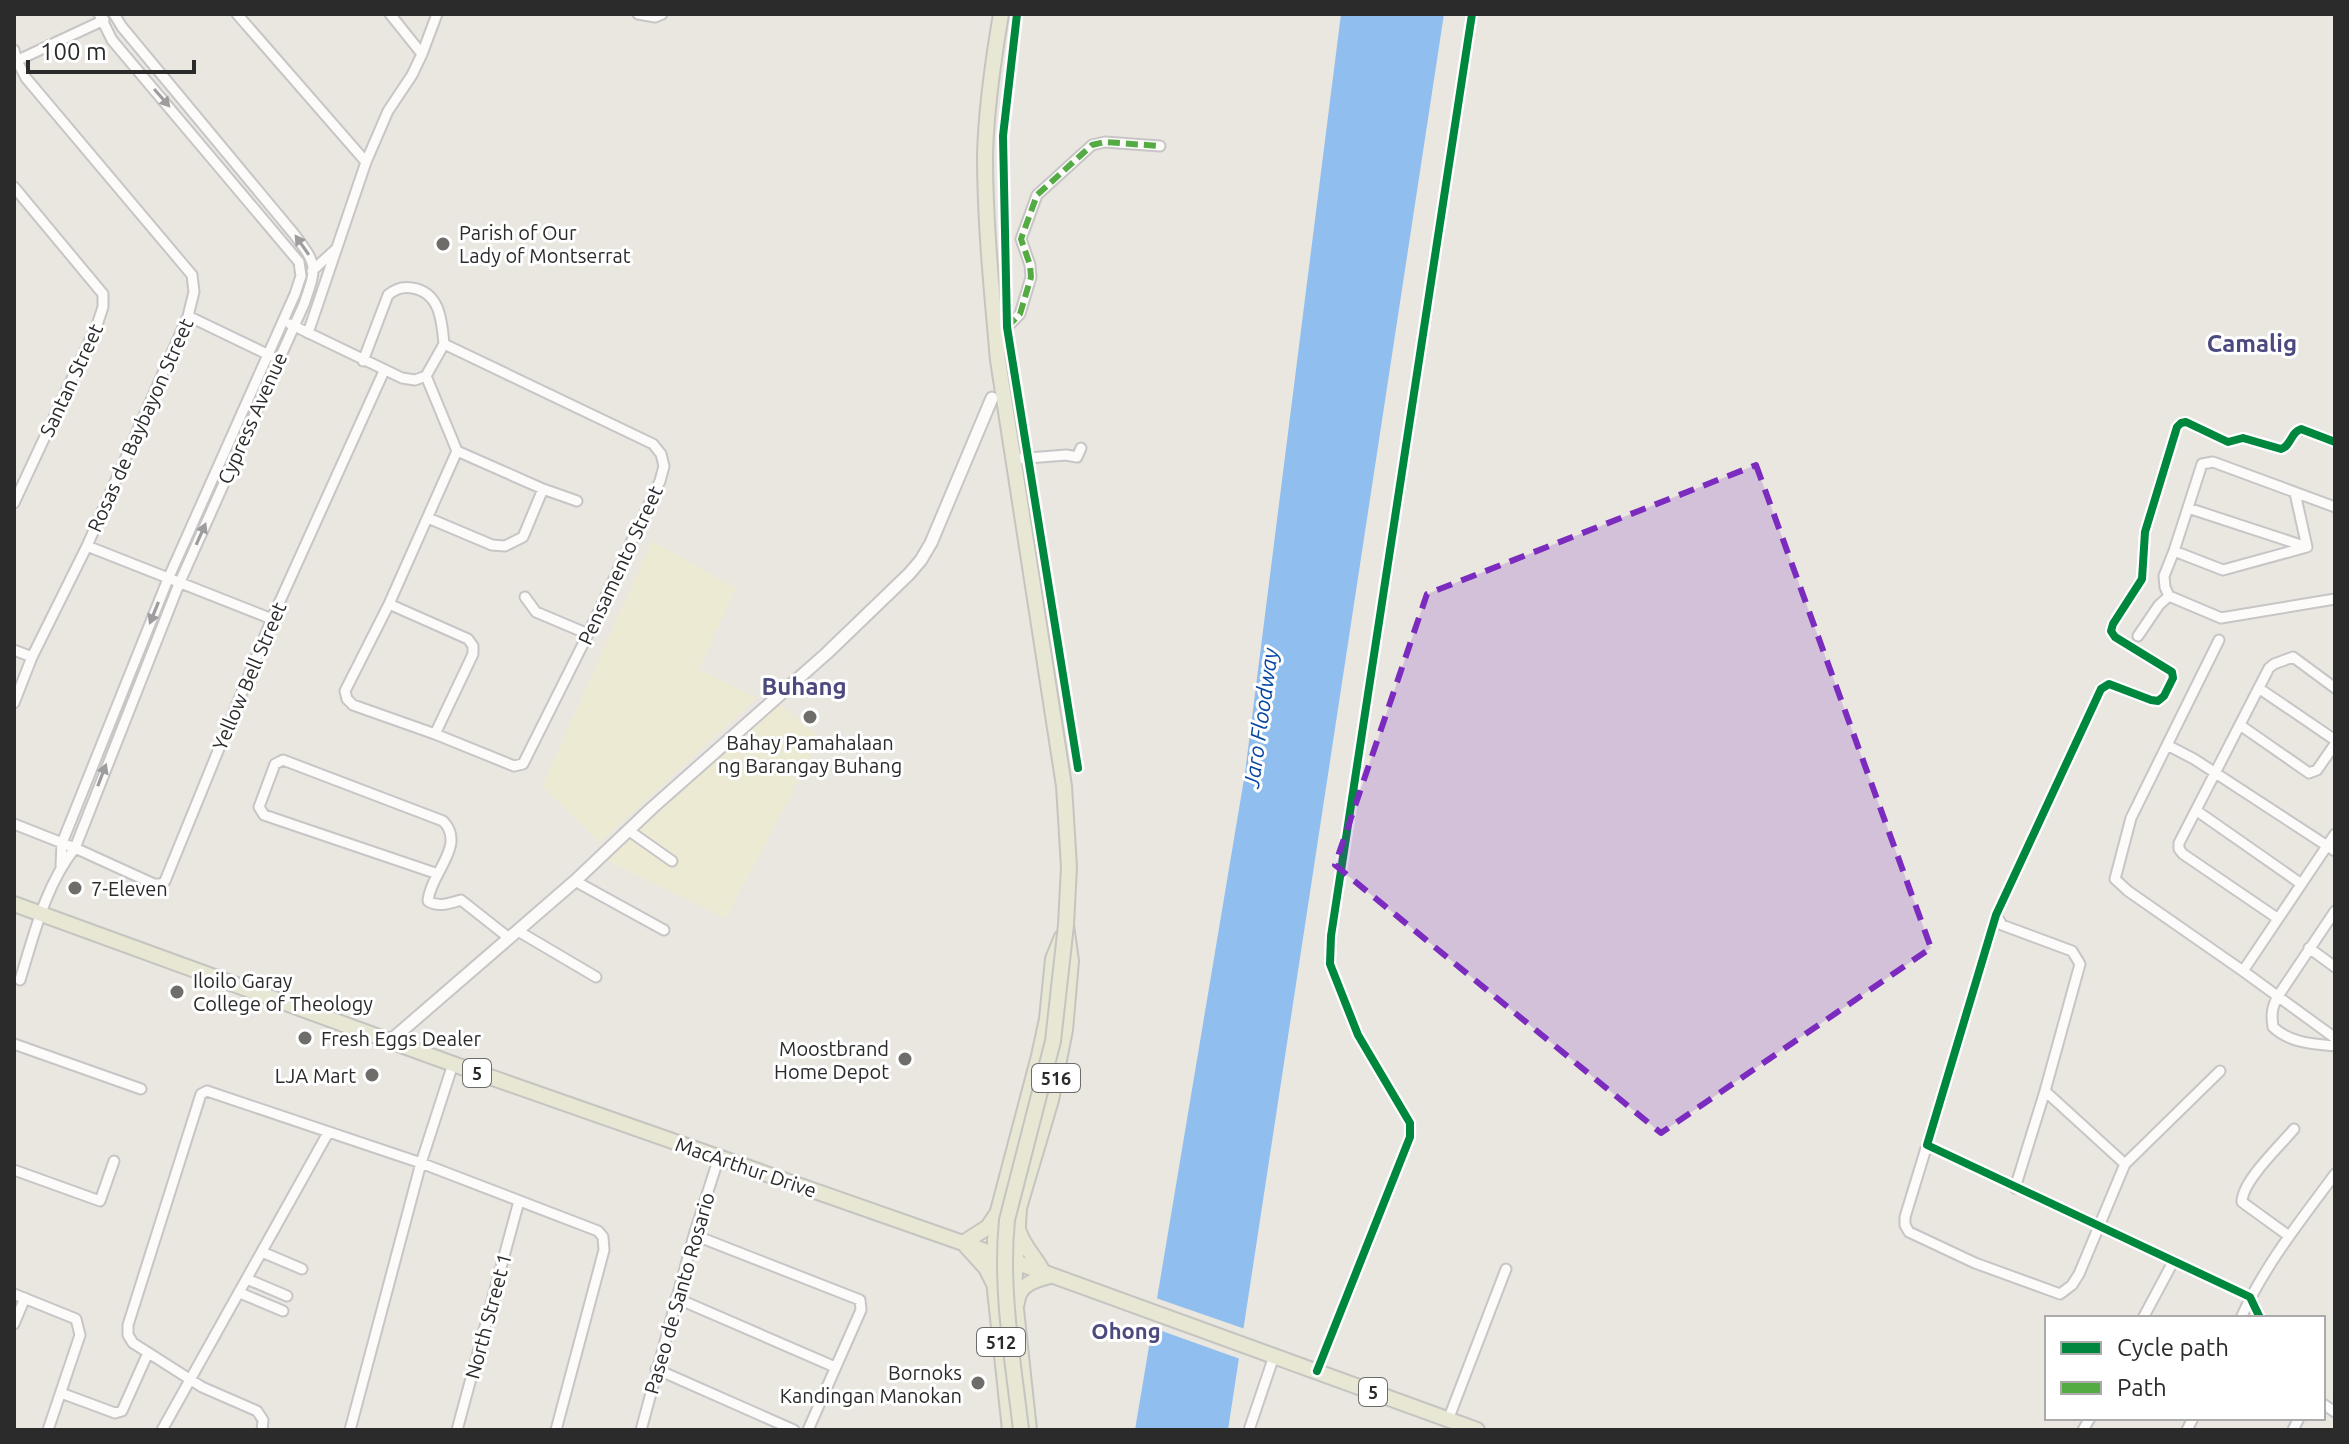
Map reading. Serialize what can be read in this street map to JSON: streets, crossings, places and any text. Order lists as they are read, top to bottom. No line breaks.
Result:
{"streets":{"main road":["5","516","MacArthur Drive","512"],"street":["Santan Street","Cypress Avenue","Rosas de Baybayon Street","Pensamento Street","Yellow Bell Street","Paseo de Santo Rosario","North Street 1"]},"crossings":[["Cypress Avenue","Yellow Bell Street"],["Cypress Avenue","MacArthur Drive"],["Pensamento Street","Yellow Bell Street"],["516","MacArthur Drive"],["516","512"],["MacArthur Drive","Paseo de Santo Rosario"],["MacArthur Drive","512"]],"districts":["Camalig","Buhang","Ohong"],"water":["Jaro Floodway"],"places":["Parish of Our Lady of Montserrat","Bahay Pamahalaan ng Barangay Buhang","7-Eleven","Iloilo Garay College of Theology","Fresh Eggs Dealer","Moostbrand Home Depot","LJA Mart","Bornoks Kandingan Manokan"],"legend":["Cycle path","Path"],"scale_bar":"100 m"}
